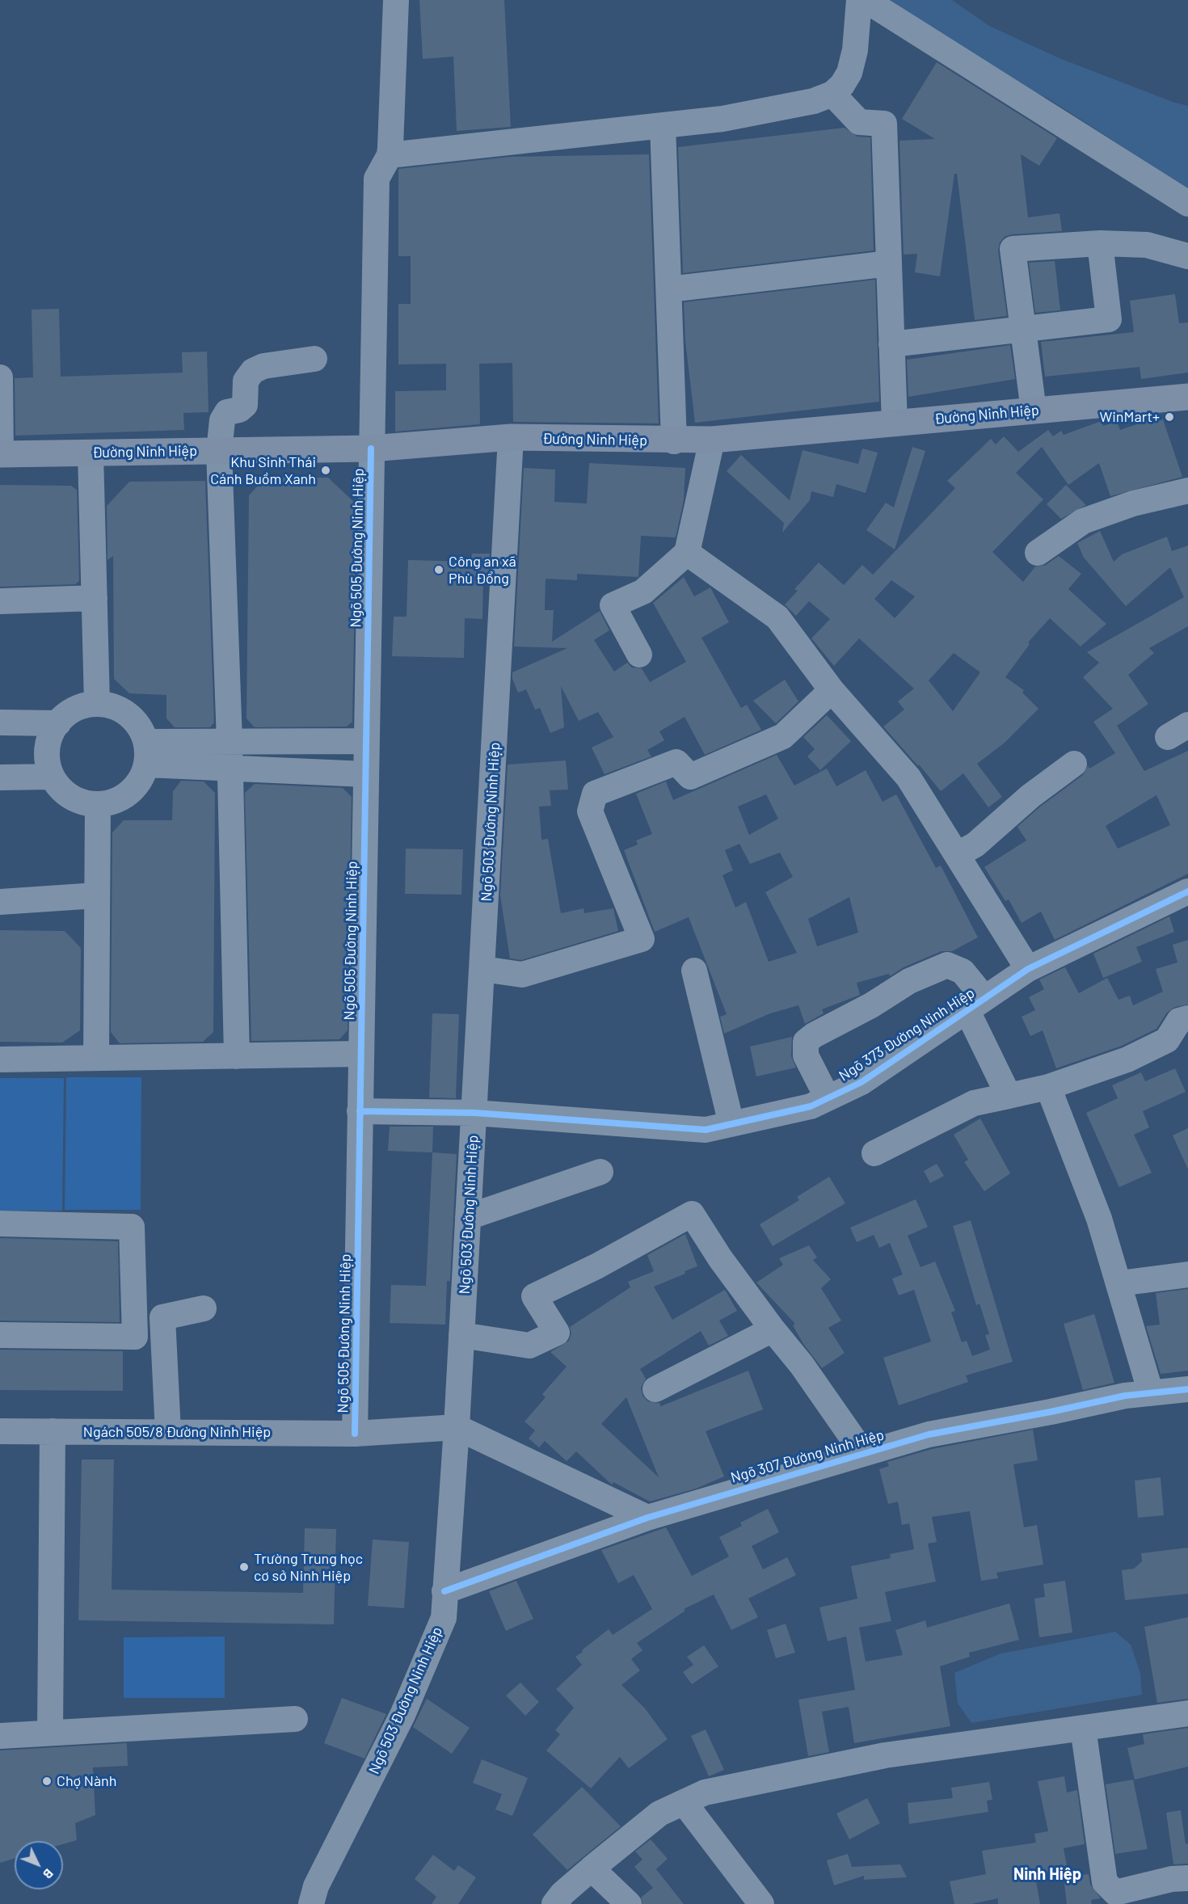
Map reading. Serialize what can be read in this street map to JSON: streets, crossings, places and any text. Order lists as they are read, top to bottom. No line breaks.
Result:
{"streets":{"main road":["Đường Ninh Hiệp"],"street":["Ngõ 505 Đường Ninh Hiệp","Ngõ 503 Đường Ninh Hiệp","Ngõ 373 Đường Ninh Hiệp","Ngách 505/8 Đường Ninh Hiệp","Ngõ 307 Đường Ninh Hiệp"]},"crossings":[["Đường Ninh Hiệp","Ngõ 505 Đường Ninh Hiệp"],["Đường Ninh Hiệp","Ngõ 503 Đường Ninh Hiệp"],["Ngõ 505 Đường Ninh Hiệp","Ngõ 373 Đường Ninh Hiệp"],["Ngõ 505 Đường Ninh Hiệp","Ngách 505/8 Đường Ninh Hiệp"],["Ngõ 503 Đường Ninh Hiệp","Ngõ 373 Đường Ninh Hiệp"],["Ngõ 503 Đường Ninh Hiệp","Ngách 505/8 Đường Ninh Hiệp"],["Ngõ 503 Đường Ninh Hiệp","Ngõ 307 Đường Ninh Hiệp"]],"districts":["Ninh Hiệp"],"places":["WinMart+","Khu Sinh Thái Cánh Buồm Xanh","Công an xã Phù Đổng","Trường Trung học cơ sở Ninh Hiệp","Chợ Nành"],"north":"bottom right"}
